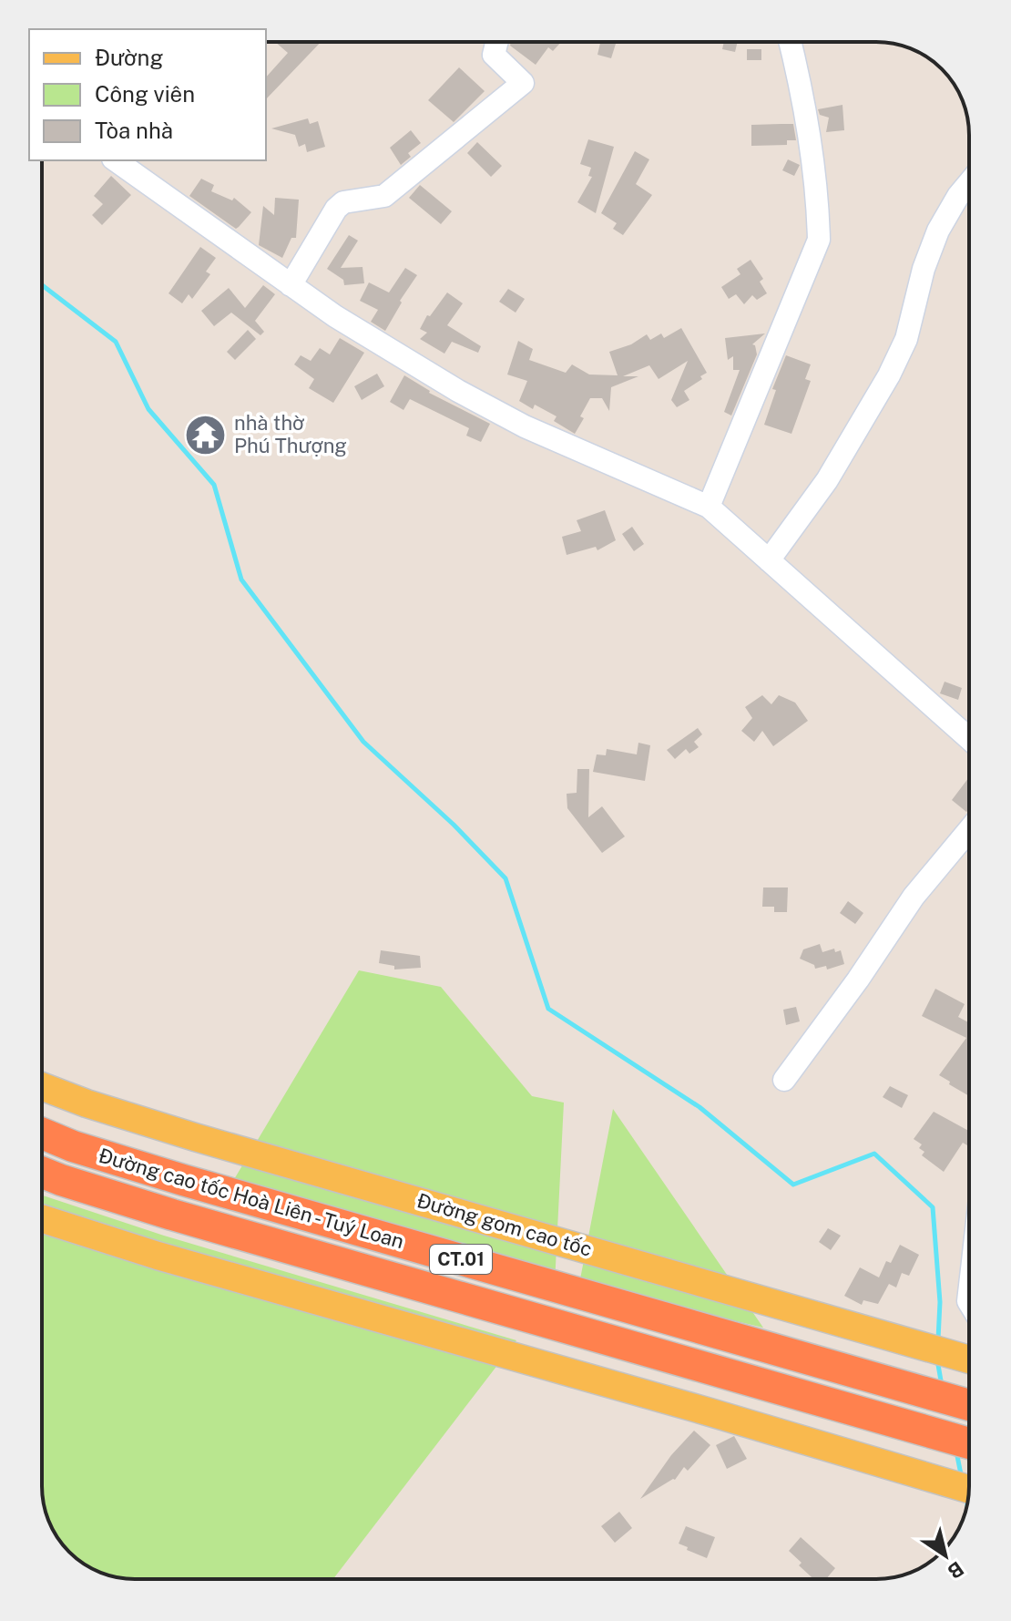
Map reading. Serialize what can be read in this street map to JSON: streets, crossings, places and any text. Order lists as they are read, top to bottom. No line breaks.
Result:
{"streets":{"highway":["Đường cao tốc Hoà Liên - Tuý Loan","CT.01"],"main road":["Đường gom cao tốc"]},"places":{"temple":["nhà thờ Phú Thượng"]},"legend":["Đường","Công viên","Tòa nhà"],"north":"bottom right"}
